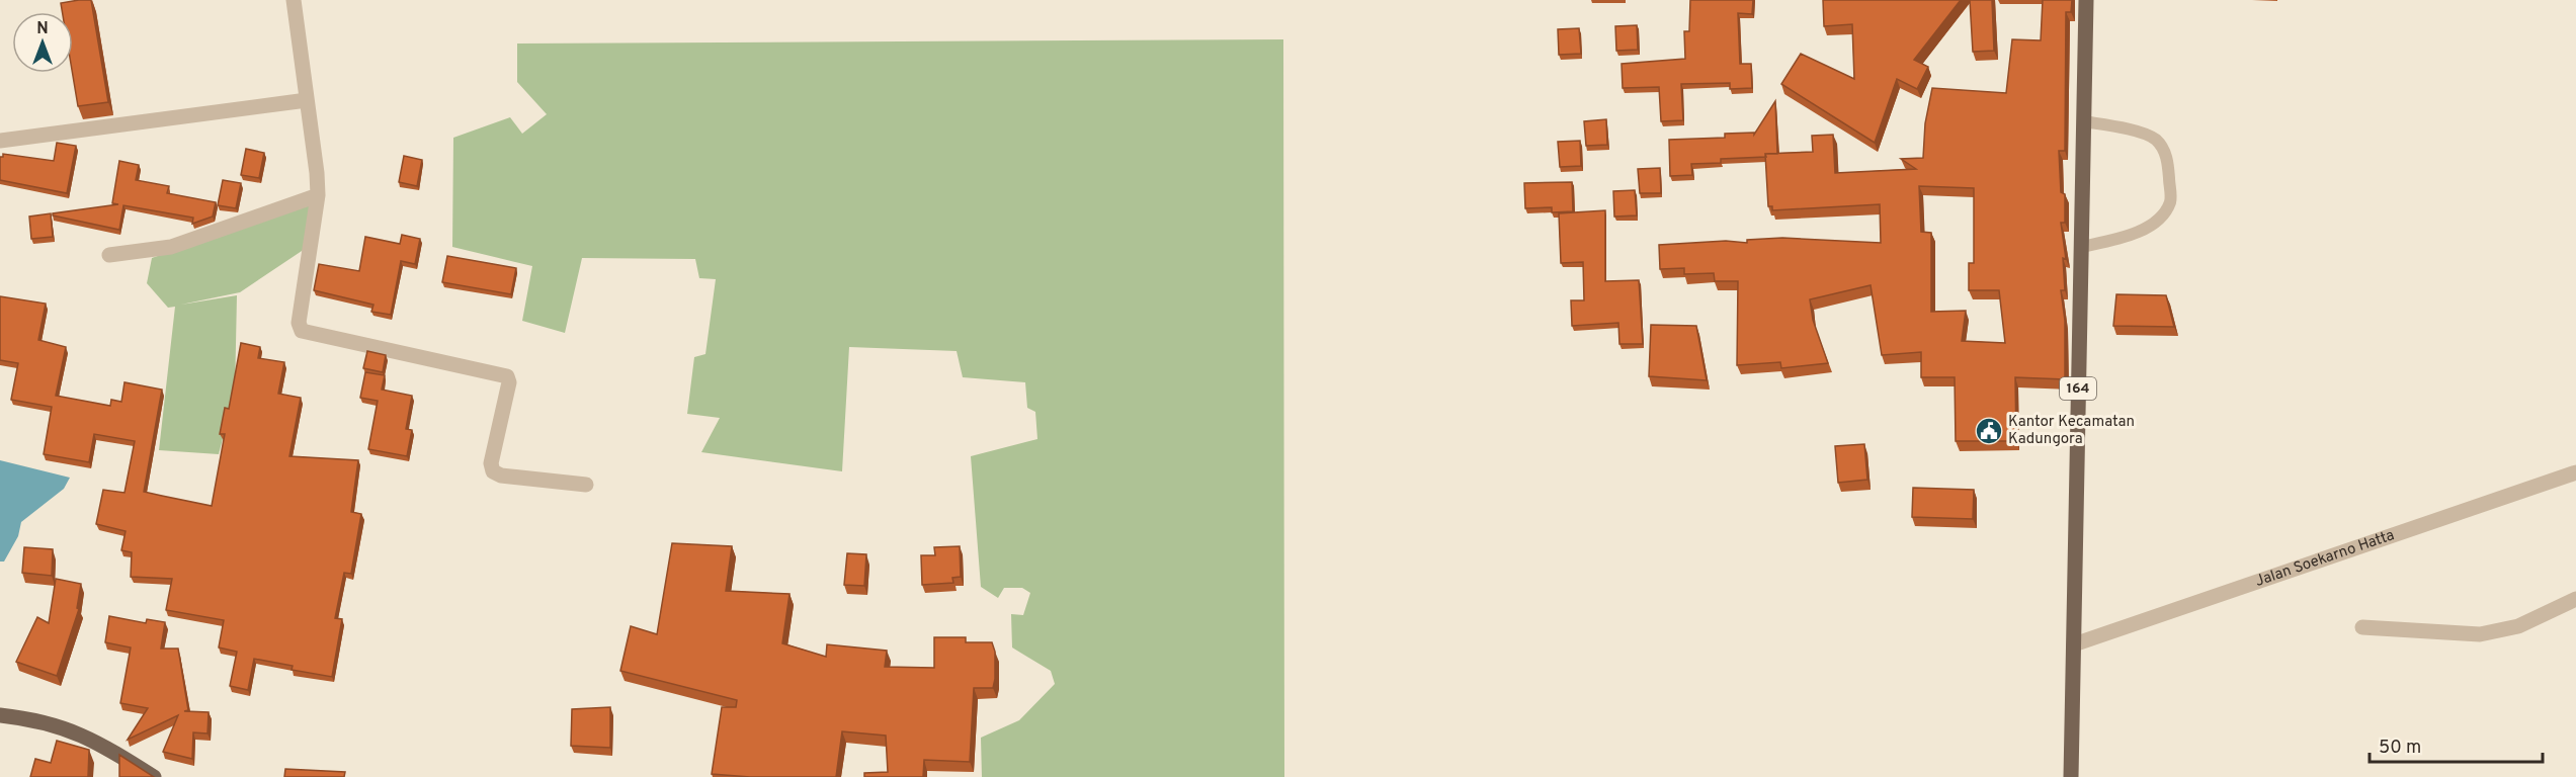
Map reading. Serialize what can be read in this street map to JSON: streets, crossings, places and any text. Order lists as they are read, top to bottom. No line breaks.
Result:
{"streets":{"main road":["164"],"street":["Jalan Soekarno Hatta"]},"crossings":[["164","Jalan Soekarno Hatta"]],"places":{"public building":["Kantor Kecamatan Kadungora"]},"scale_bar":"50 m","north":"top"}
